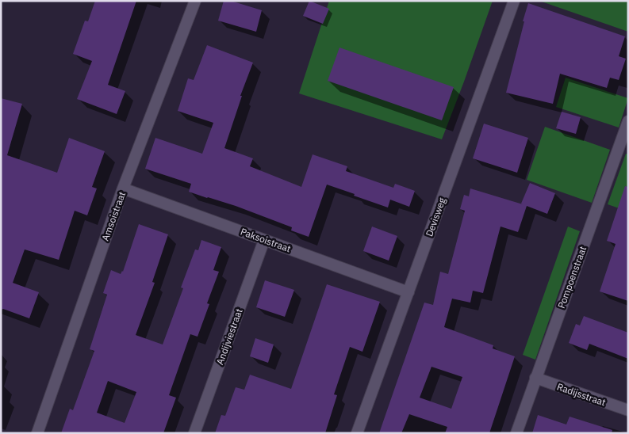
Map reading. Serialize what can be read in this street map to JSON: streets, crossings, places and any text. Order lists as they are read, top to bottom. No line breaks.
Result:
{"streets":{"street":["Amsoistraat","Devisweg","Paksoistraat","Pompoenstraat","Andijviestraat","Radijsstraat"]},"crossings":[["Amsoistraat","Paksoistraat"],["Devisweg","Paksoistraat"],["Paksoistraat","Andijviestraat"],["Pompoenstraat","Radijsstraat"]]}
